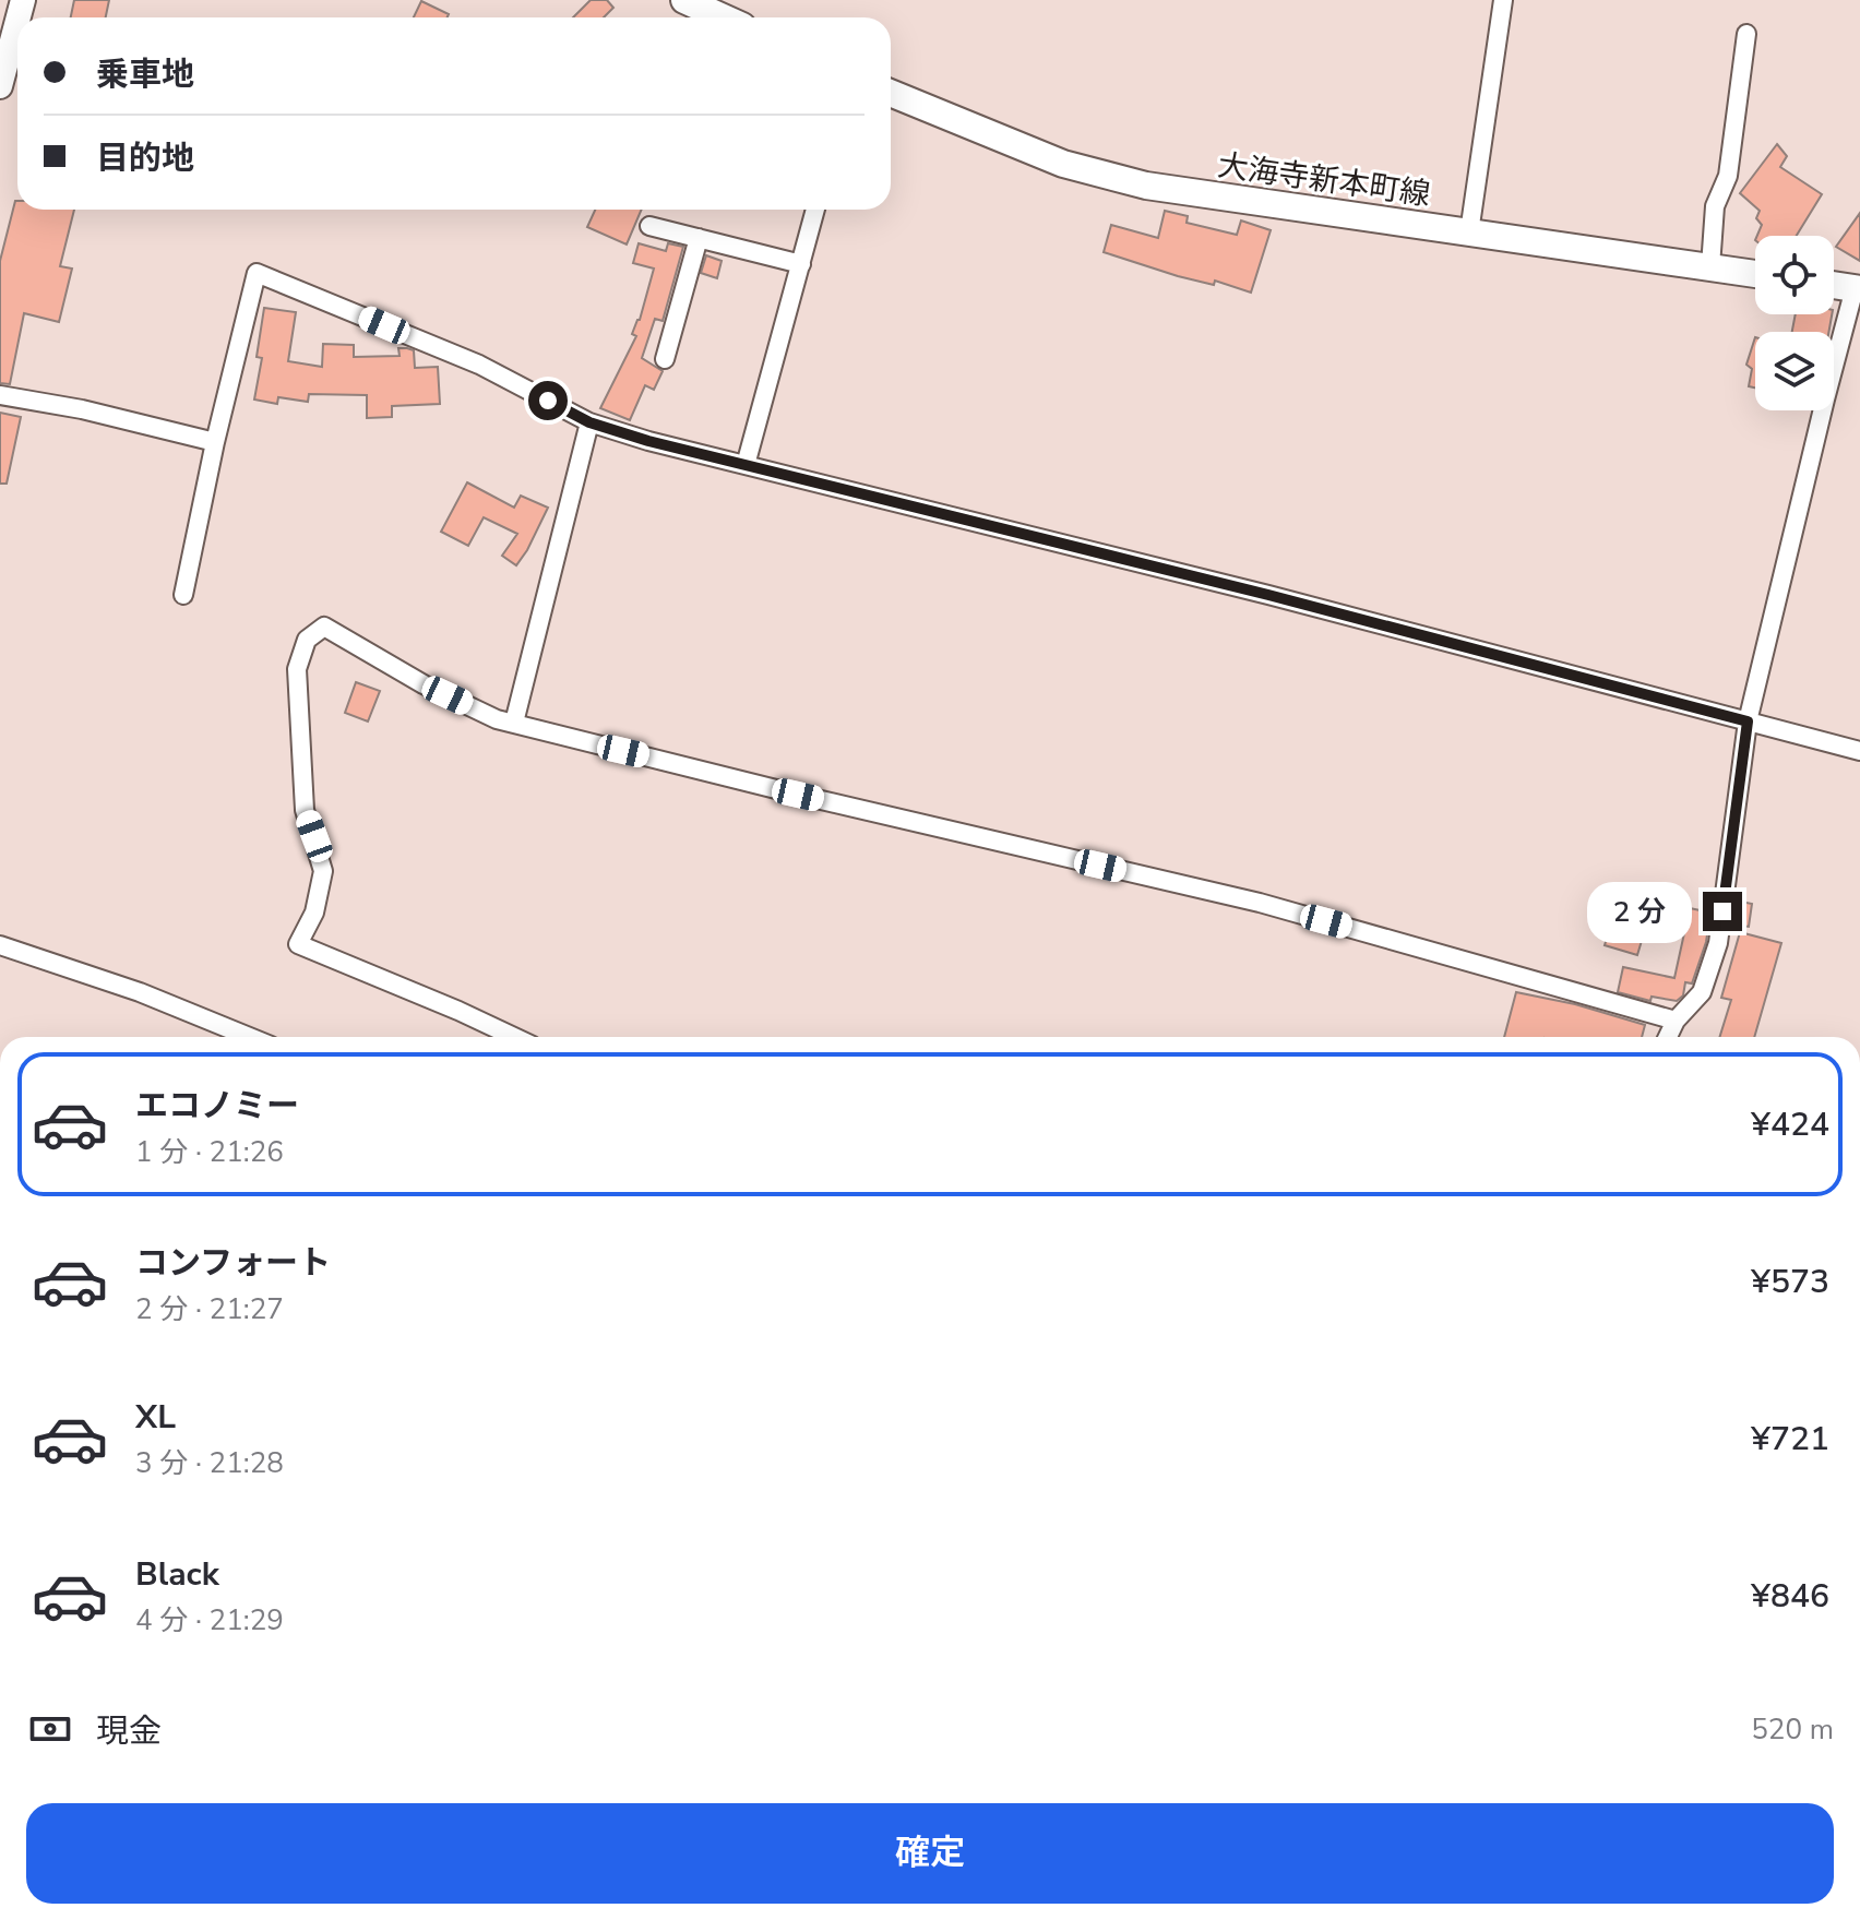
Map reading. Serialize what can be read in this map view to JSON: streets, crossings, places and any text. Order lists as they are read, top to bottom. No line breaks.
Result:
{"streets":{"main road":["大海寺新本町線"]},"page":{"banner":["乗車地","目的地"],"bubble":"2 分","list":[{"name":"エコノミー","note":"1 分 · 21:26","value":"¥424"},{"name":"コンフォート","note":"2 分 · 21:27","value":"¥573"},{"name":"XL","note":"3 分 · 21:28","value":"¥721"},{"name":"Black","note":"4 分 · 21:29","value":"¥846"}],"pay":["現金","520 m"],"buttons":"確定"}}
